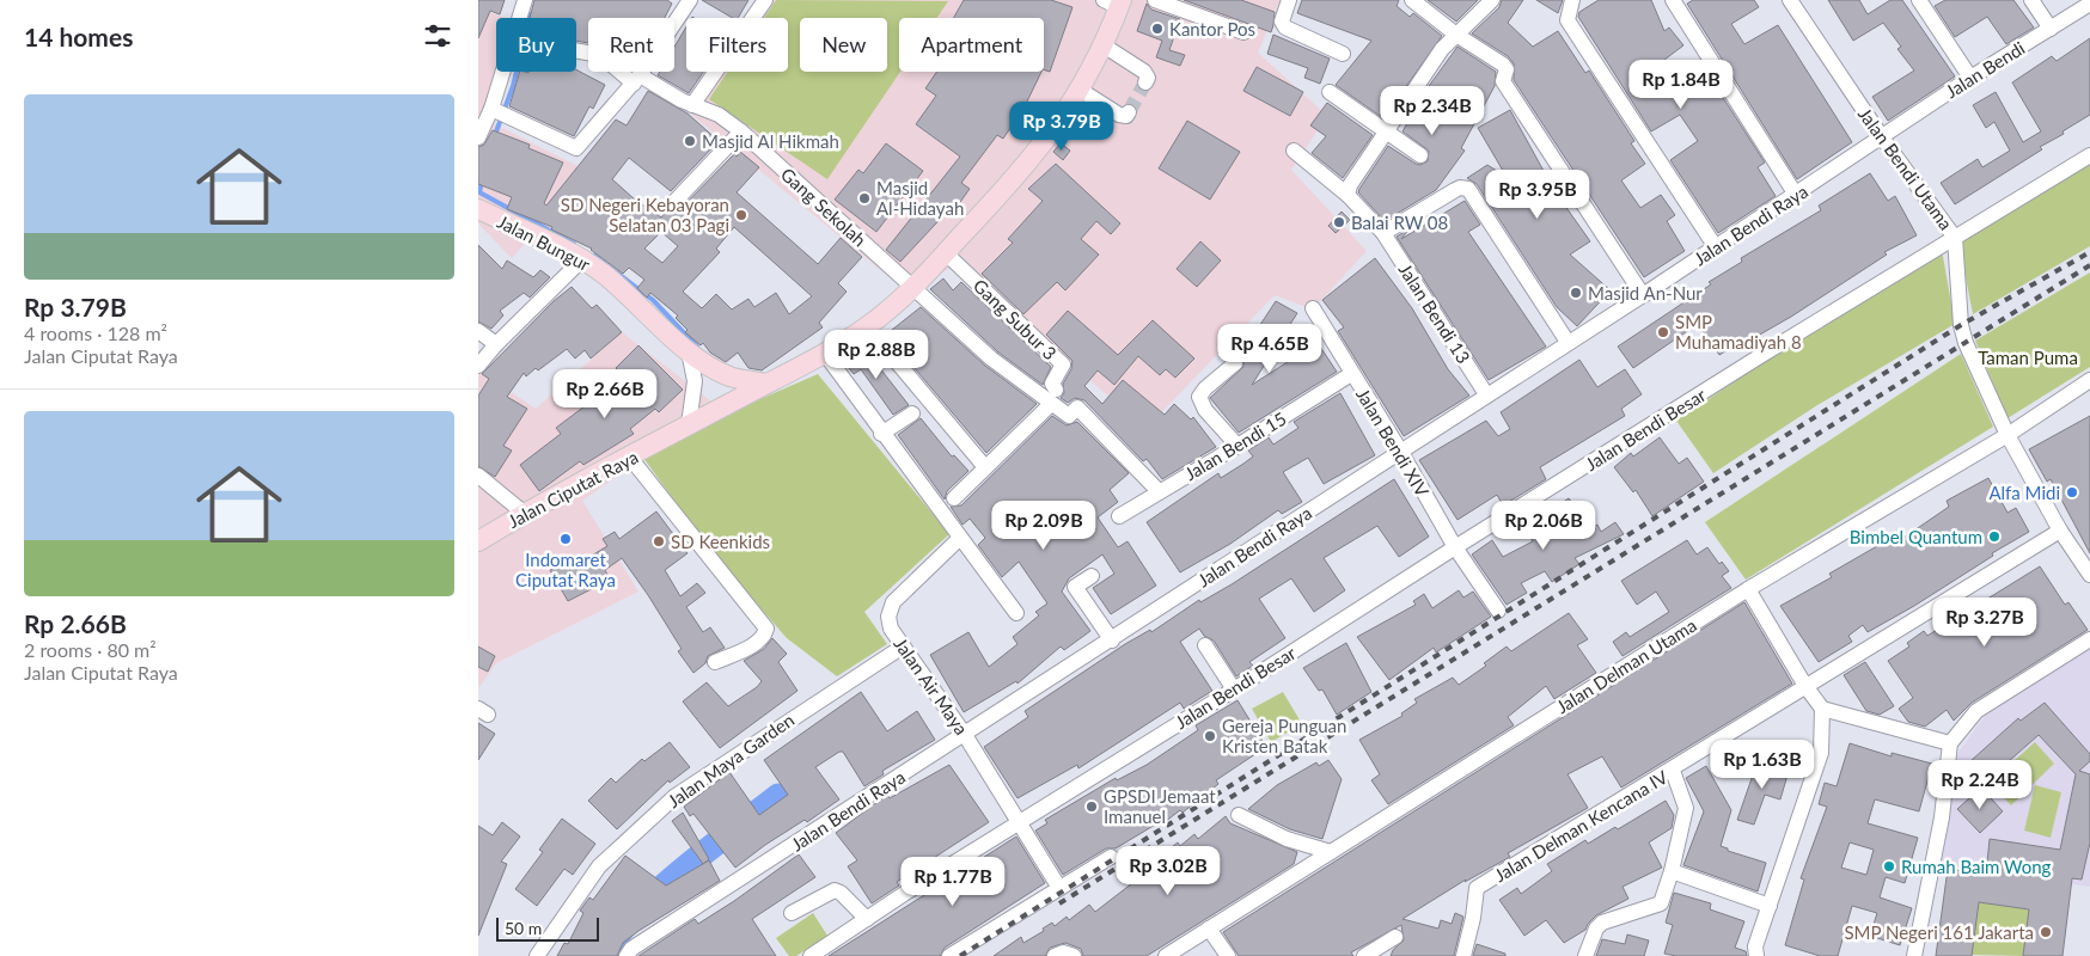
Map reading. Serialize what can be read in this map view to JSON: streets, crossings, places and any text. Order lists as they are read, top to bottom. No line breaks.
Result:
{"streets":{"main road":["Jalan Bungur","Jalan Ciputat Raya"],"street":["Jalan Bendi","Jalan Bendi Utama","Gang Sekolah","Jalan Bendi Raya","Jalan Bendi 13","Gang Subur 3","Jalan Bendi Besar","Jalan Bendi XIV","Jalan Bendi 15","Jalan Delman Utama","Jalan Air Maya","Jalan Maya Garden","Jalan Delman Kencana IV"]},"crossings":[["Jalan Bendi","Jalan Bendi Utama"],["Jalan Bendi","Jalan Bendi Raya"],["Jalan Bendi Utama","Jalan Bendi Raya"],["Jalan Bendi Utama","Jalan Bendi Besar"],["Jalan Bendi Utama","Jalan Delman Utama"],["Jalan Bendi Utama","Jalan Delman Kencana IV"],["Gang Sekolah","Jalan Ciputat Raya"],["Jalan Bendi Raya","Jalan Bendi 13"],["Jalan Bendi Raya","Jalan Bendi XIV"],["Jalan Bendi Raya","Jalan Air Maya"],["Jalan Bungur","Jalan Ciputat Raya"],["Gang Subur 3","Jalan Ciputat Raya"],["Jalan Bendi Besar","Jalan Bendi XIV"],["Jalan Bendi Besar","Jalan Air Maya"],["Jalan Bendi XIV","Jalan Bendi 15"],["Jalan Air Maya","Jalan Maya Garden"]],"parks":["Taman Puma"],"places":["Kantor Pos","Masjid Al Hikmah","Masjid Al-Hidayah","SD Negeri Kebayoran Selatan 03 Pagi","Balai RW 08","Masjid An-Nur","SMP Muhamadiyah 8","Alfa Midi","Bimbel Quantum","Indomaret Ciputat Raya","SD Keenkids","Gereja Punguan Kristen Batak","GPSDI Jemaat Imanuel","Rumah Baim Wong","SMP Negeri 161 Jakarta"],"scale_bar":"50 m","page":{"heading":"14 homes","chip":["Buy","Rent","Filters","New","Apartment"],"price":["Rp 1.84B","Rp 2.34B","Rp 3.79B","Rp 3.95B","Rp 4.65B","Rp 2.88B","Rp 2.66B","Rp 2.09B","Rp 2.06B","Rp 3.27B","Rp 1.63B","Rp 2.24B","Rp 3.02B","Rp 1.77B"],"list":[{"name":"Rp 3.79B","note":"4 rooms · 128 m² · Jalan Ciputat Raya"},{"name":"Rp 2.66B","note":"2 rooms · 80 m² · Jalan Ciputat Raya"}],"scale":"50 m"}}
